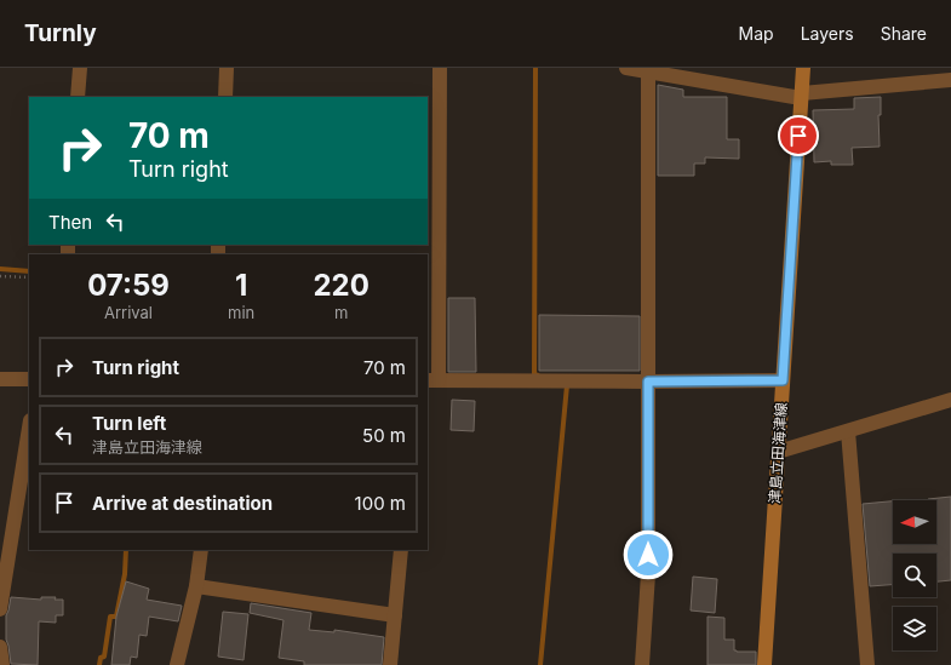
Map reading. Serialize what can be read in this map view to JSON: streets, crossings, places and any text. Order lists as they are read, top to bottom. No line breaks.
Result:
{"streets":{"main road":["津島立田海津線"]},"north":"left","page":{"header":"Turnly","nav":["Map","Layers","Share"],"turn":["70 m","Turn right"],"then":"Then","eta":["07:59","Arrival","1","min","220","m"],"list":[{"name":"Turn right","value":"70 m"},{"name":"Turn left","note":"津島立田海津線","value":"50 m"},{"name":"Arrive at destination","value":"100 m"}]}}
